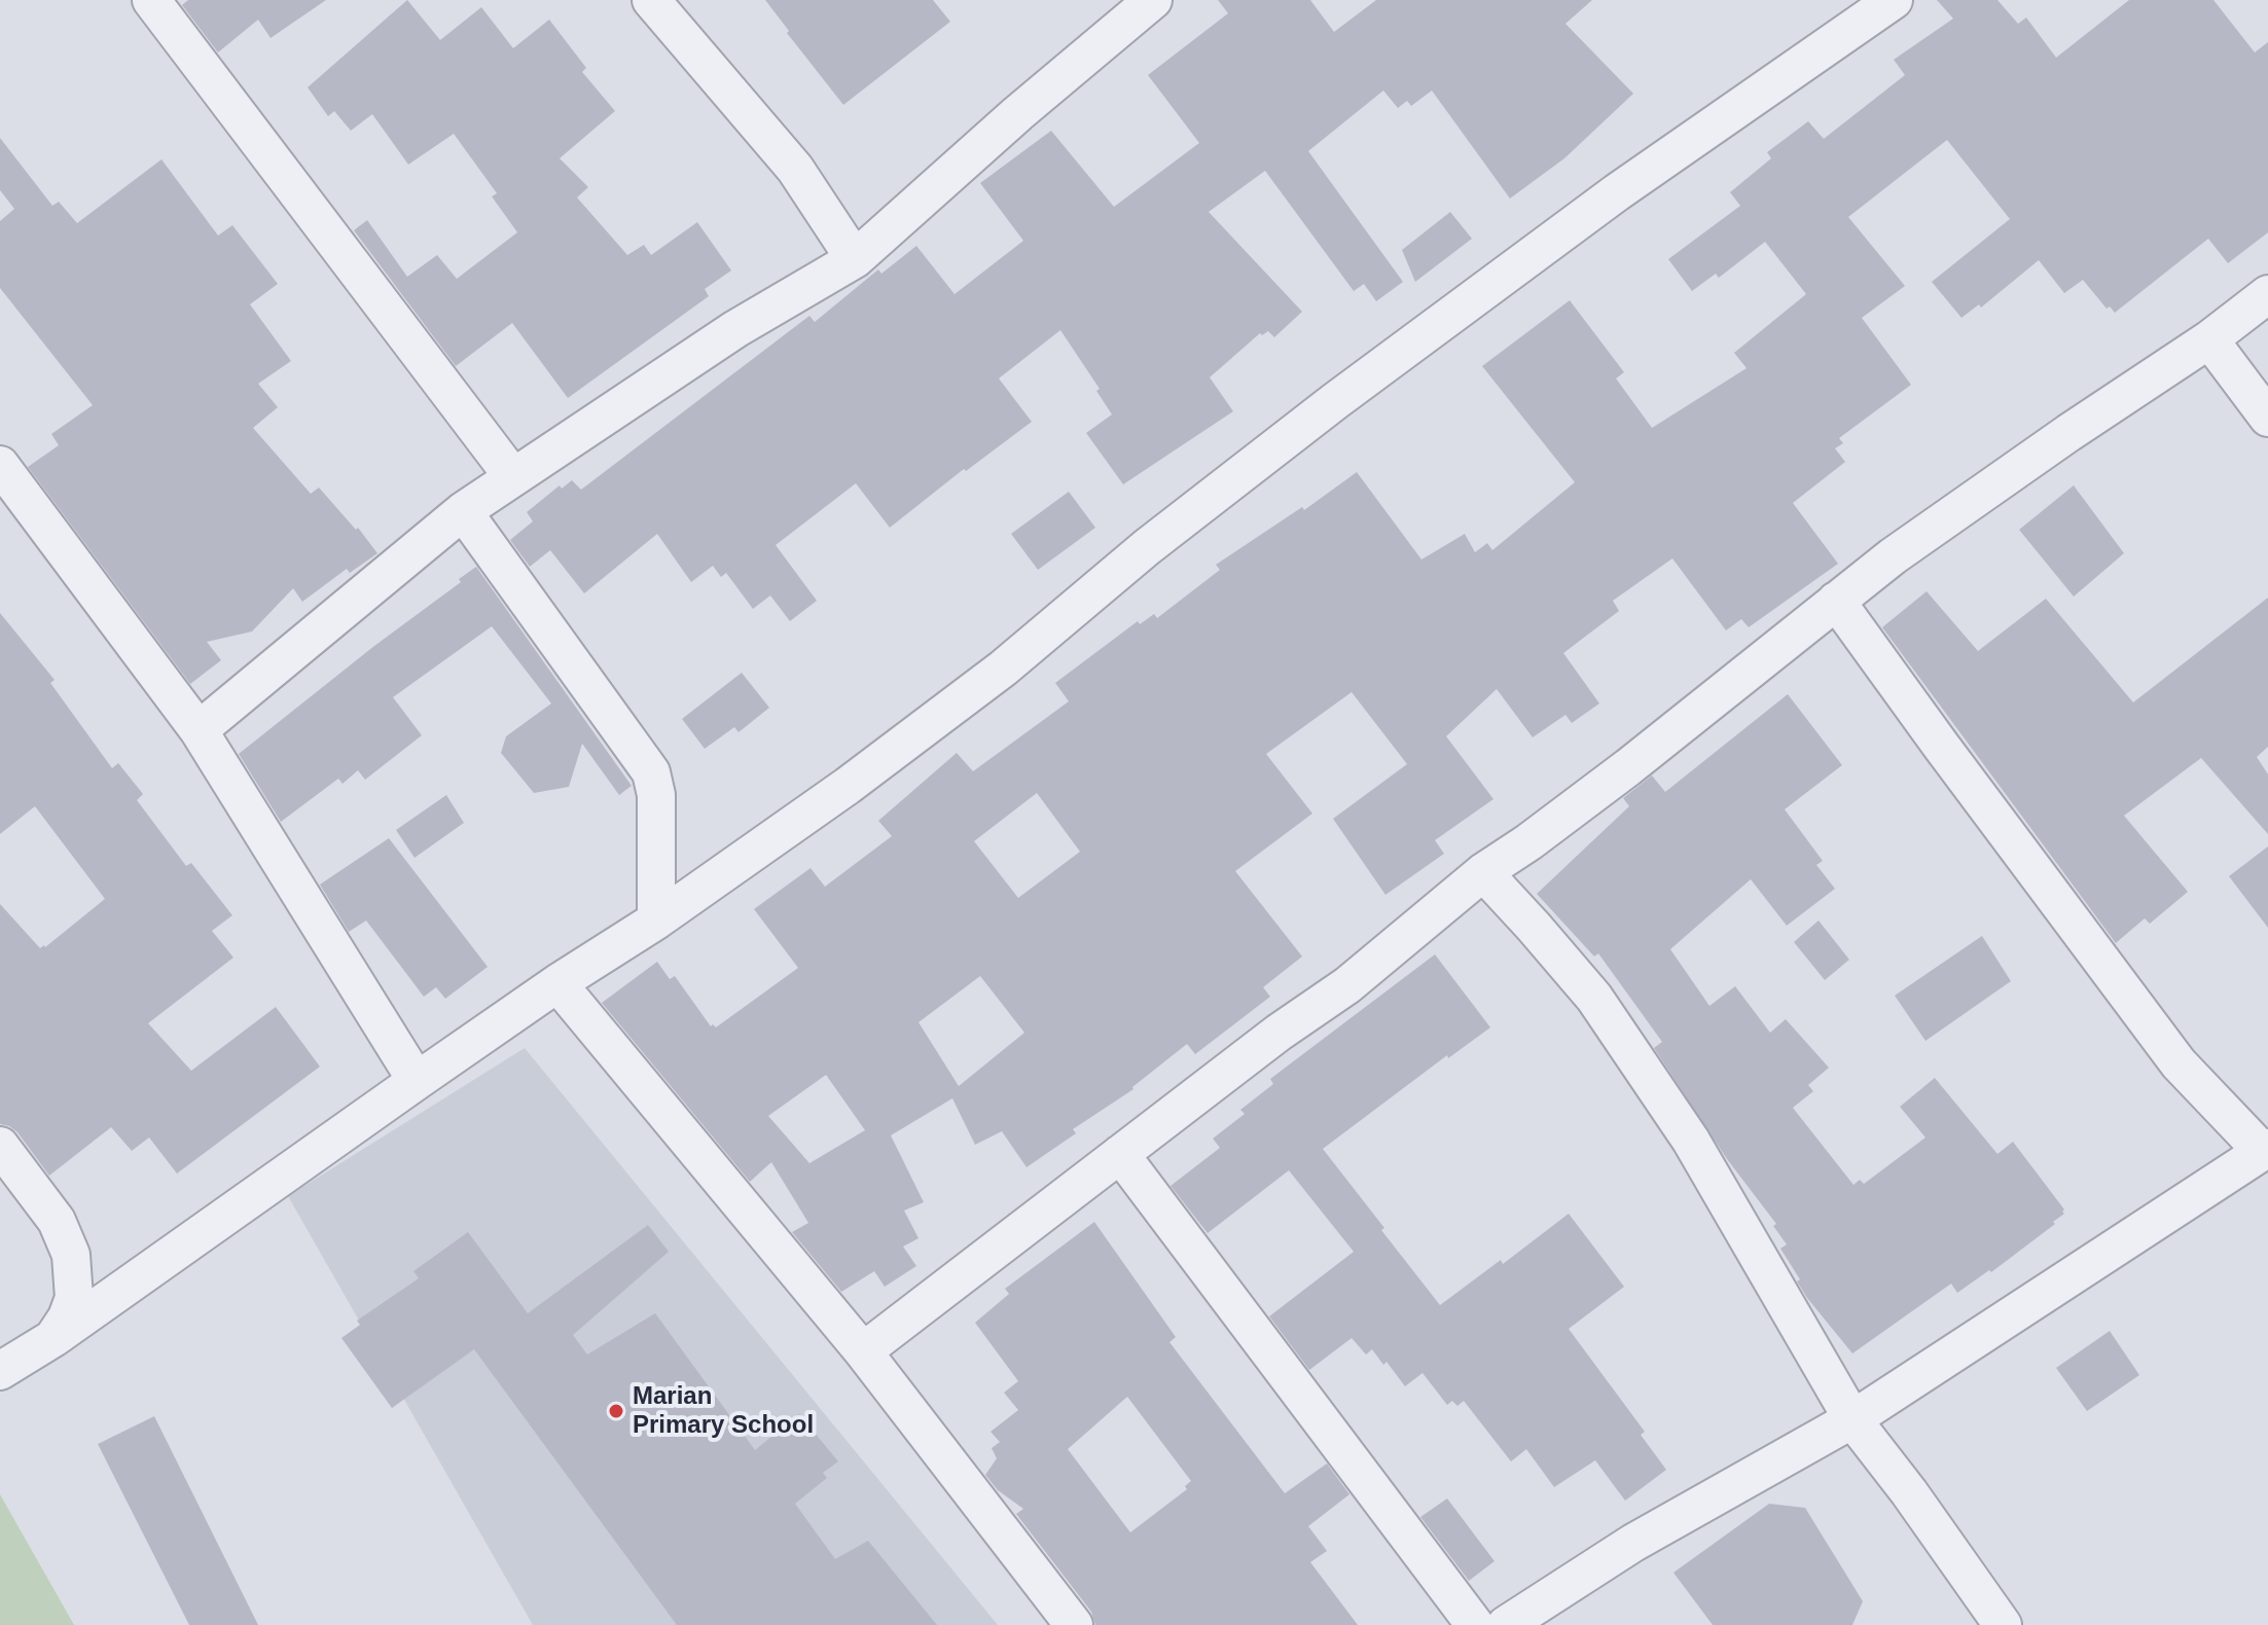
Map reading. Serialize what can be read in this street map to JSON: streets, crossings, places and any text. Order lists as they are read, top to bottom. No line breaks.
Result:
{"places":["Marian Primary School"]}
